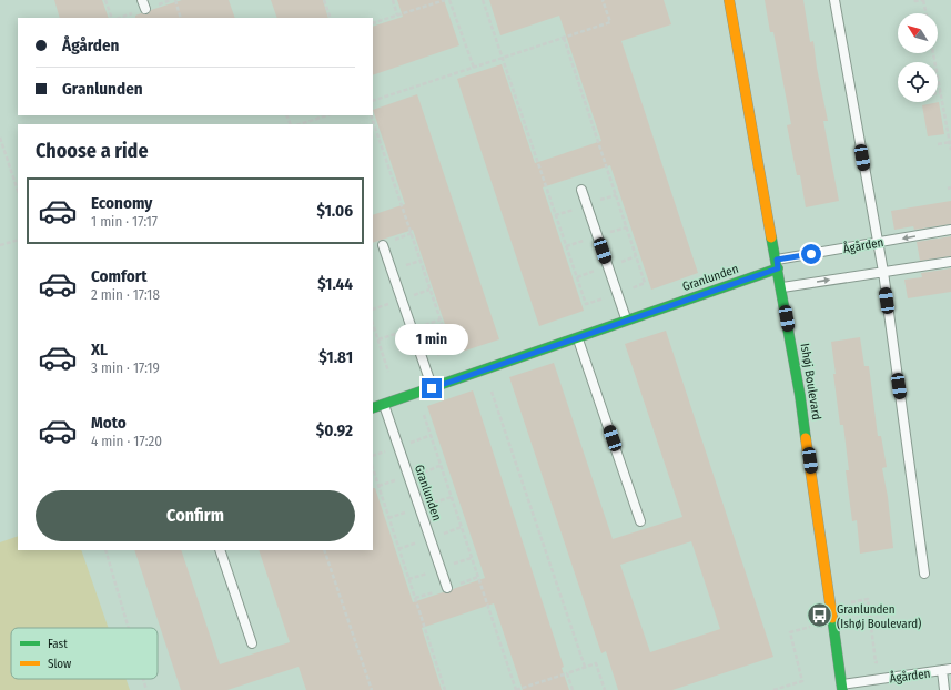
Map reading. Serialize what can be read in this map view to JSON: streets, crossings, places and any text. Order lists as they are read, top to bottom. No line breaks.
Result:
{"streets":{"street":["Granlunden","Ishøj Boulevard"],"lane":["Ågården"]},"crossings":[["Ågården","Granlunden"],["Ågården","Ishøj Boulevard"],["Granlunden","Ishøj Boulevard"]],"places":{"bus stop":["Granlunden (Ishøj Boulevard)"]},"legend":["Fast","Slow"],"north":"top left","page":{"banner":["Ågården","Granlunden"],"heading":"Choose a ride","list":[{"name":"Economy","note":"1 min · 17:17","value":"$1.06"},{"name":"Comfort","note":"2 min · 17:18","value":"$1.44"},{"name":"XL","note":"3 min · 17:19","value":"$1.81"},{"name":"Moto","note":"4 min · 17:20","value":"$0.92"}],"bubble":"1 min","buttons":"Confirm"}}
